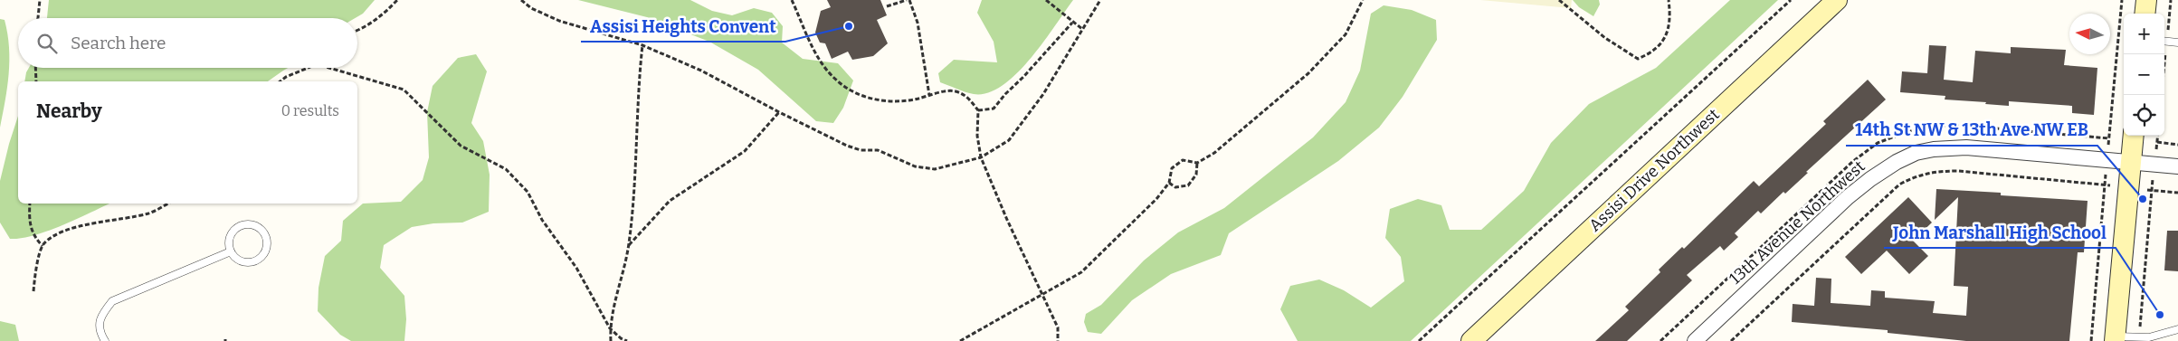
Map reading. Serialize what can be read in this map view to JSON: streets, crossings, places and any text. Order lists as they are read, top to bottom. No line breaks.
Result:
{"streets":{"main road":["Assisi Drive Northwest"],"street":["13th Avenue Northwest"]},"places":["Assisi Heights Convent","14th St NW & 13th Ave NW EB","John Marshall High School"],"north":"left","page":{"map_buttons":["+","−"],"search":"Search here","heading":["Nearby","0 results"]}}
